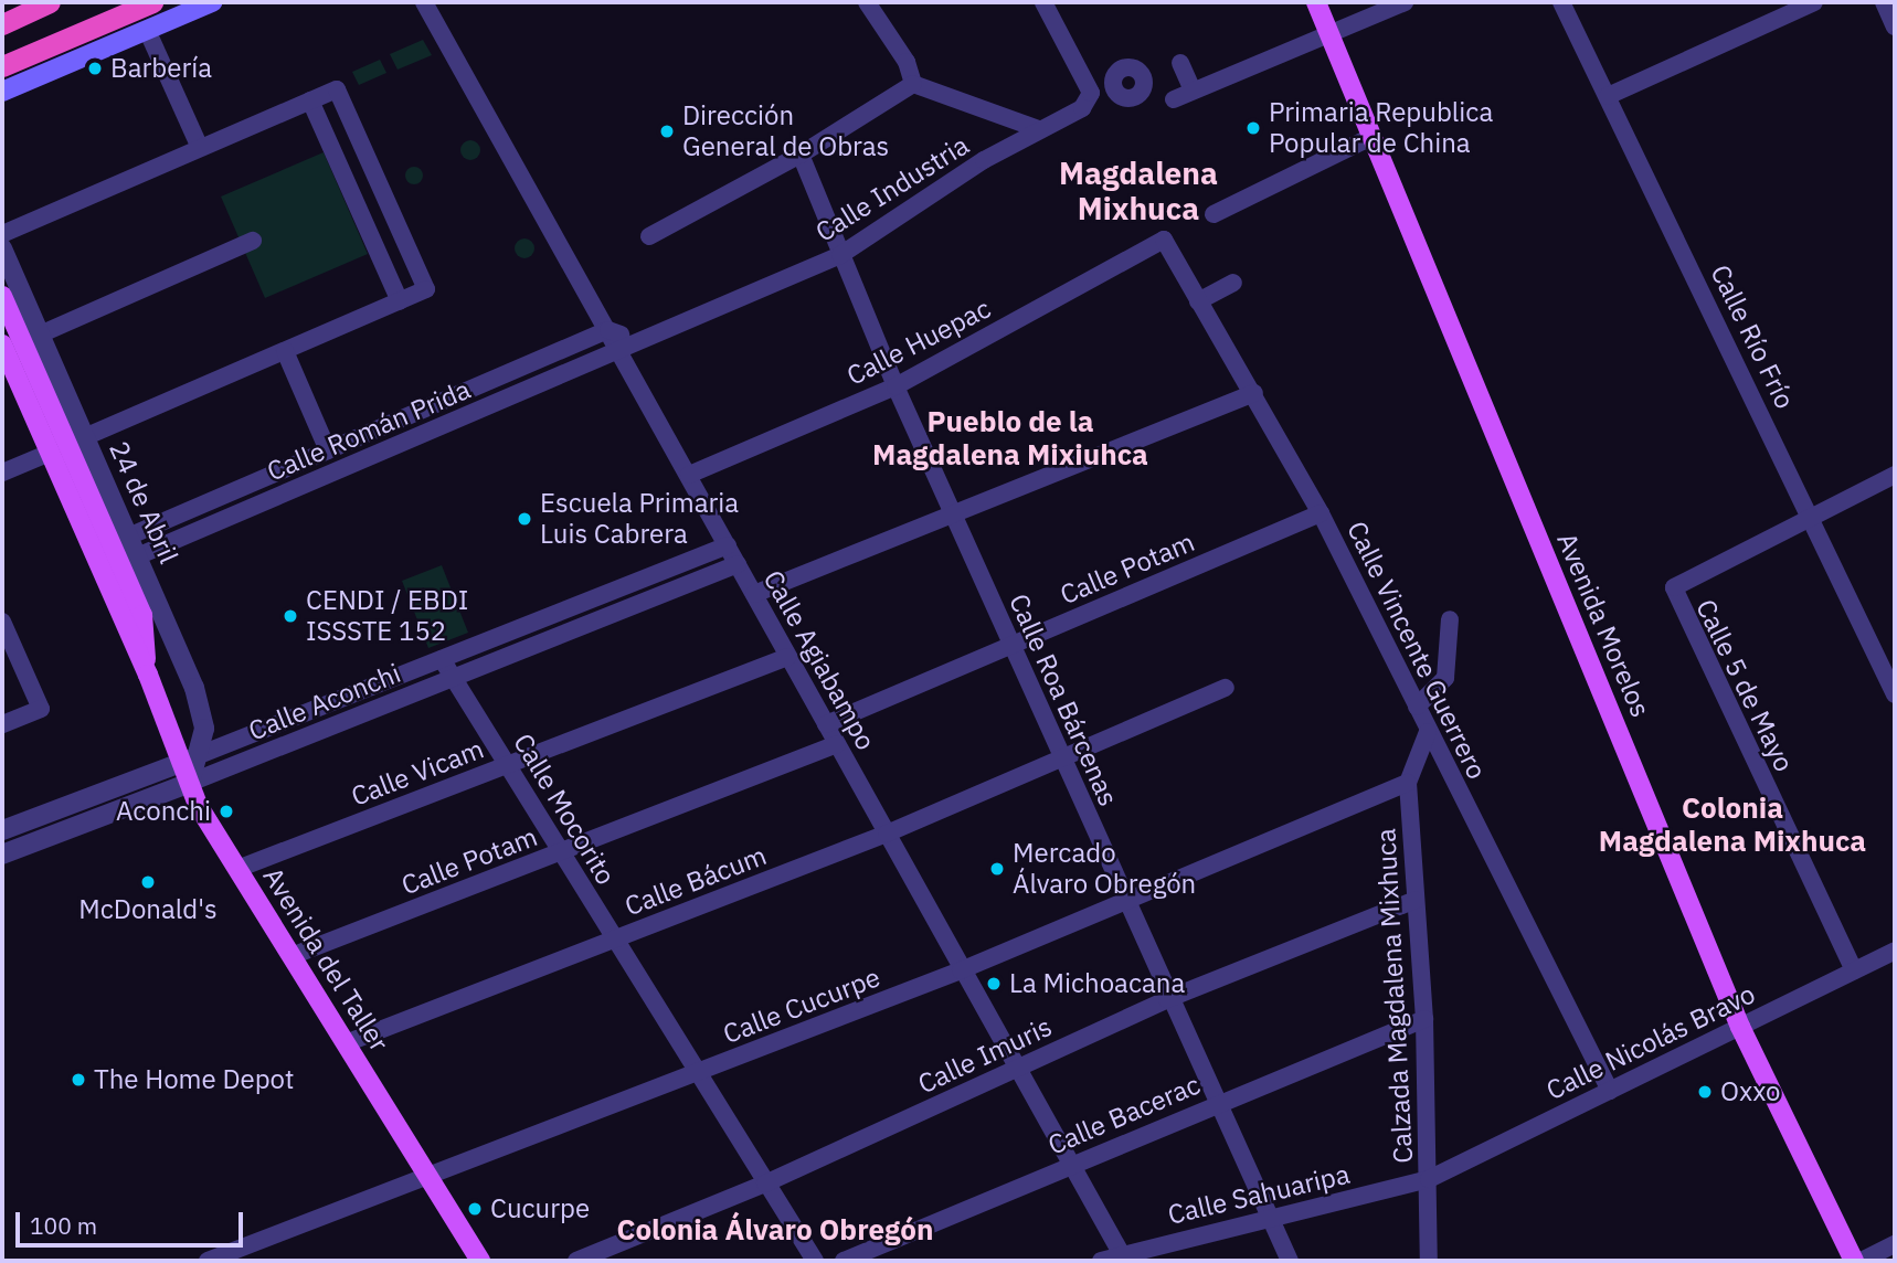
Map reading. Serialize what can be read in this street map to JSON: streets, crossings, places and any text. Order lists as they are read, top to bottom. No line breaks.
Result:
{"streets":{"main road":["Avenida Morelos","Avenida del Taller"],"street":["Calle Industria","Calle Río Frío","Calle Huepac","Calle Román Prida","24 de Abril","Calle Potam","Calle Vincente Guerrero","Calle Agiabampo","Calle 5 de Mayo","Calle Roa Bárcenas","Calle Aconchi","Calle Vicam","Calle Mocorito","Calle Bácum","Calzada Magdalena Mixhuca","Calle Cucurpe","Calle Nicolás Bravo","Calle Imuris","Calle Bacerac","Calle Sahuaripa"]},"crossings":[["Calle Industria","Calle Román Prida"],["Calle Industria","Calle Agiabampo"],["Calle Industria","Calle Roa Bárcenas"],["Calle Río Frío","Calle 5 de Mayo"],["Calle Huepac","Calle Vincente Guerrero"],["Calle Huepac","Calle Agiabampo"],["Calle Huepac","Calle Roa Bárcenas"],["Calle Román Prida","24 de Abril"],["Calle Román Prida","Calle Agiabampo"],["24 de Abril","Calle Aconchi"],["24 de Abril","Avenida del Taller"],["Calle Potam","Calle Vincente Guerrero"],["Calle Potam","Calle Agiabampo"],["Calle Potam","Calle Roa Bárcenas"],["Calle Potam","Calle Mocorito"],["Calle Potam","Avenida del Taller"],["Avenida Morelos","Calle Nicolás Bravo"],["Calle Vincente Guerrero","Calzada Magdalena Mixhuca"],["Calle Vincente Guerrero","Calle Nicolás Bravo"],["Calle Agiabampo","Calle Aconchi"],["Calle Agiabampo","Calle Vicam"],["Calle Agiabampo","Calle Bácum"],["Calle Agiabampo","Calle Cucurpe"],["Calle Agiabampo","Calle Imuris"],["Calle Agiabampo","Calle Bacerac"],["Calle Agiabampo","Calle Sahuaripa"],["Calle 5 de Mayo","Calle Nicolás Bravo"],["Calle Roa Bárcenas","Calle Bácum"],["Calle Roa Bárcenas","Calle Cucurpe"],["Calle Roa Bárcenas","Calle Imuris"],["Calle Roa Bárcenas","Calle Bacerac"],["Calle Roa Bárcenas","Calle Sahuaripa"],["Calle Aconchi","Calle Mocorito"],["Calle Aconchi","Avenida del Taller"],["Calle Vicam","Calle Mocorito"],["Calle Vicam","Avenida del Taller"],["Calle Mocorito","Calle Bácum"],["Calle Mocorito","Calle Cucurpe"],["Calle Mocorito","Calle Imuris"],["Calle Bácum","Avenida del Taller"],["Avenida del Taller","Calle Cucurpe"],["Calzada Magdalena Mixhuca","Calle Cucurpe"],["Calzada Magdalena Mixhuca","Calle Nicolás Bravo"],["Calzada Magdalena Mixhuca","Calle Imuris"],["Calzada Magdalena Mixhuca","Calle Bacerac"],["Calzada Magdalena Mixhuca","Calle Sahuaripa"],["Calle Nicolás Bravo","Calle Sahuaripa"]],"districts":["Magdalena Mixhuca","Pueblo de la Magdalena Mixiuhca","Colonia Magdalena Mixhuca","Colonia Álvaro Obregón"],"places":["Barbería","Primaria Republica Popular de China","Dirección General de Obras","Escuela Primaria Luis Cabrera","CENDI / EBDI ISSSTE 152","Aconchi","Mercado Álvaro Obregón","McDonald's","La Michoacana","The Home Depot","Oxxo","Cucurpe"],"scale_bar":"100 m"}
